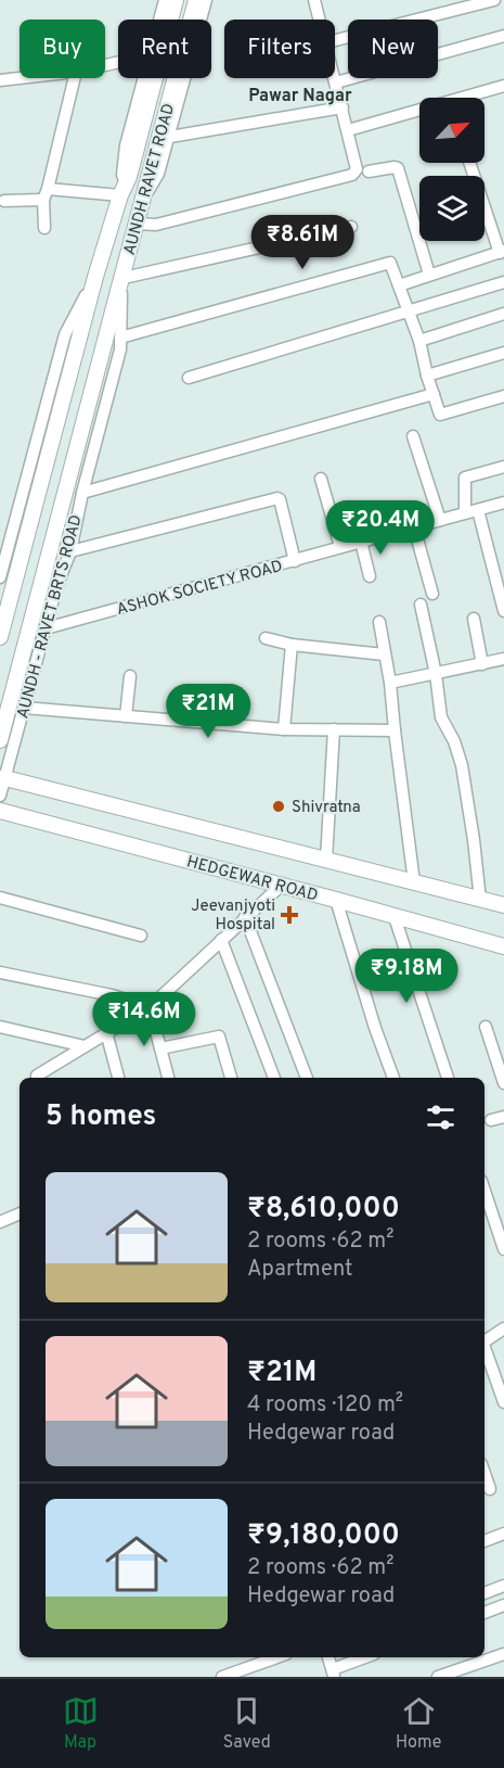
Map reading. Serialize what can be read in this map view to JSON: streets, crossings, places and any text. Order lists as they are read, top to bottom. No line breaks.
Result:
{"streets":{"main road":["AUNDH RAVET ROAD","HEDGEWAR ROAD"],"street":["ASHOK SOCIETY ROAD","AUNDH - RAVET BRTS ROAD"]},"crossings":[["AUNDH RAVET ROAD","AUNDH - RAVET BRTS ROAD"],["ASHOK SOCIETY ROAD","AUNDH - RAVET BRTS ROAD"]],"districts":["Pawar Nagar"],"places":{"other":["Shivratna"],"health":["Jeevanjyoti Hospital"]},"north":"top right","page":{"chip":["Buy","Rent","Filters","New"],"price":["₹8.61M","₹20.4M","₹21M","₹9.18M","₹14.6M"],"heading":"5 homes","list":[{"name":"₹8,610,000","note":"2 rooms · 62 m² · Apartment"},{"name":"₹21M","note":"4 rooms · 120 m² · Hedgewar road"},{"name":"₹9,180,000","note":"2 rooms · 62 m² · Hedgewar road"}],"tabs":["Map","Saved","Home"]}}
